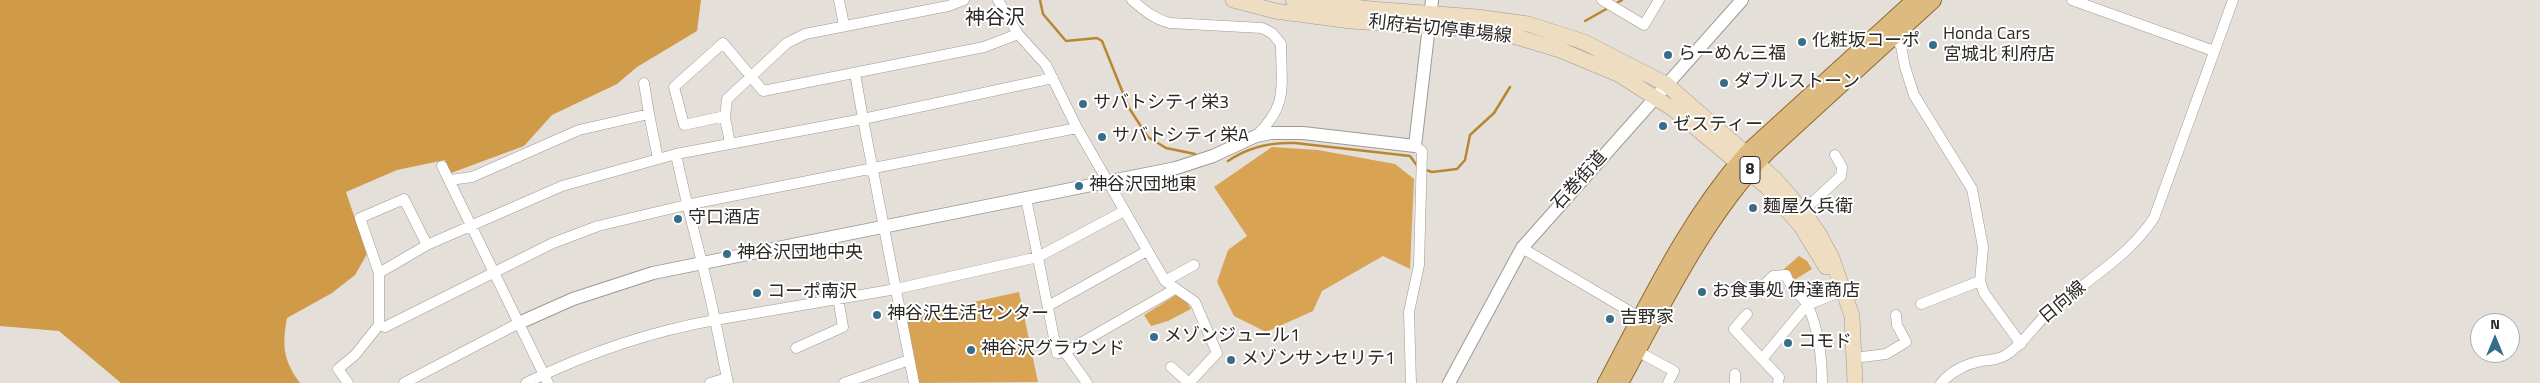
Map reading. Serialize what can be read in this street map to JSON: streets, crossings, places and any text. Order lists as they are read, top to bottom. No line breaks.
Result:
{"streets":{"main road":["利府岩切停車場線","8"],"street":["石巻街道","日向線"]},"crossings":[["利府岩切停車場線","8"],["利府岩切停車場線","石巻街道"]],"districts":["神谷沢"],"places":["化粧坂コーポ","Honda Cars 宮城北 利府店","らーめん三福","ダブルストーン","サバトシティ栄3","ゼスティー","サバトシティ栄A","神谷沢団地東","麺屋久兵衛","守口酒店","神谷沢団地中央","お食事処 伊達商店","コーポ南沢","神谷沢生活センター","吉野家","メゾンジュール1","コモド","神谷沢グラウンド","メゾンサンセリテ1"],"north":"top"}
